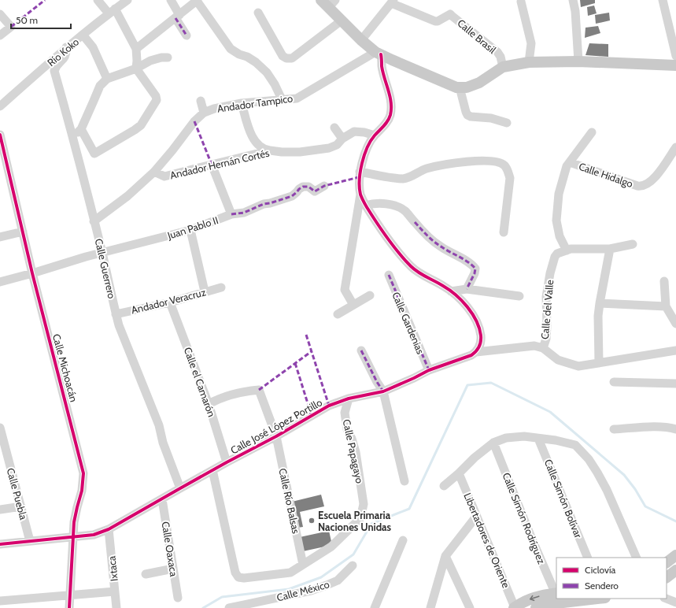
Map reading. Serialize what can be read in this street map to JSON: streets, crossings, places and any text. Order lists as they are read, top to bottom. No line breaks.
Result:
{"streets":{"street":["Calle Brasil","Río Koko","Andador Tampico","Andador Hernán Cortés","Calle Hidalgo","Juan Pablo II","Calle Guerrero","Andador Veracruz","Calle del Valle","Calle Gardenias","Calle Michoacán","Calle el Camarón","Calle José López Portillo","Calle Papagayo","Calle Puebla","Calle Simón Bolívar","Calle Río Balsas","Calle Simón Rodríguez","Libertadores de Oriente","Calle Oaxaca","Ixtaca","Calle México"]},"crossings":[["Río Koko","Calle Guerrero"],["Andador Tampico","Andador Hernán Cortés"],["Andador Tampico","Calle Guerrero"],["Juan Pablo II","Calle Guerrero"],["Juan Pablo II","Calle Michoacán"],["Calle Guerrero","Andador Veracruz"],["Calle Guerrero","Calle José López Portillo"],["Andador Veracruz","Calle el Camarón"],["Calle del Valle","Calle José López Portillo"],["Calle Gardenias","Calle José López Portillo"],["Calle Michoacán","Calle José López Portillo"],["Calle el Camarón","Calle José López Portillo"],["Calle el Camarón","Calle Río Balsas"],["Calle José López Portillo","Calle Papagayo"],["Calle José López Portillo","Calle Puebla"],["Calle José López Portillo","Calle Río Balsas"],["Calle José López Portillo","Calle Oaxaca"],["Calle José López Portillo","Ixtaca"],["Calle Papagayo","Calle Río Balsas"]],"places":["Escuela Primaria Naciones Unidas"],"legend":["Ciclovía","Sendero"],"scale_bar":"50 m"}
